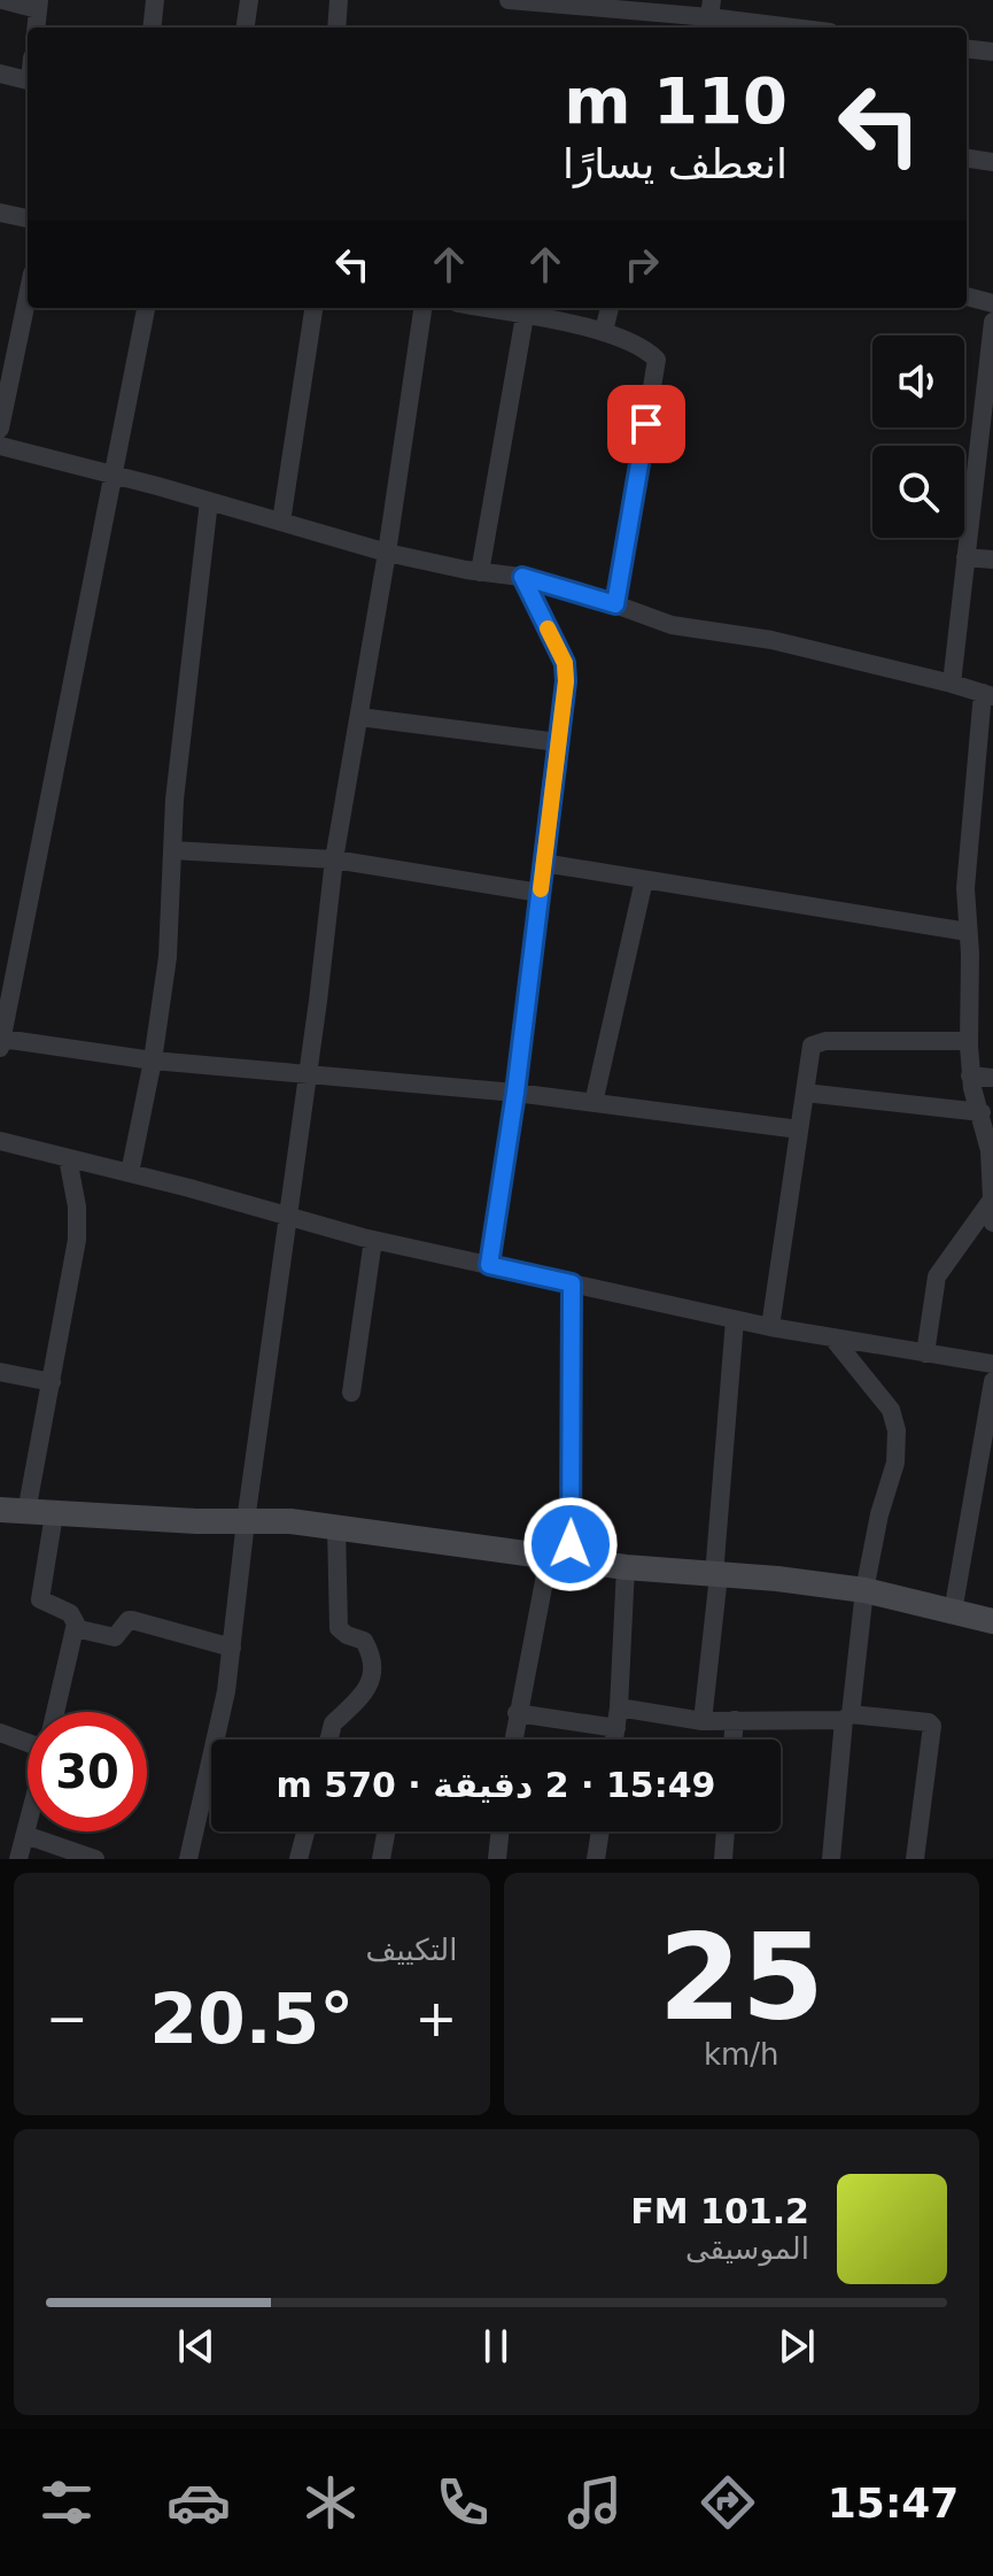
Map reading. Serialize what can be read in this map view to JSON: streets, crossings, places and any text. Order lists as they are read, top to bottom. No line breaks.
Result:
{"page":{"turn":["110 m","انعطف يسارًا"],"limit":"30","trip":"15:49 · 2 دقيقة · 570 m","tile":[["25","km/h"],"التكييف"],"heat":["−","20.5°","+"],"song":["101.2 FM","الموسيقى"],"tabs":"15:47"}}
